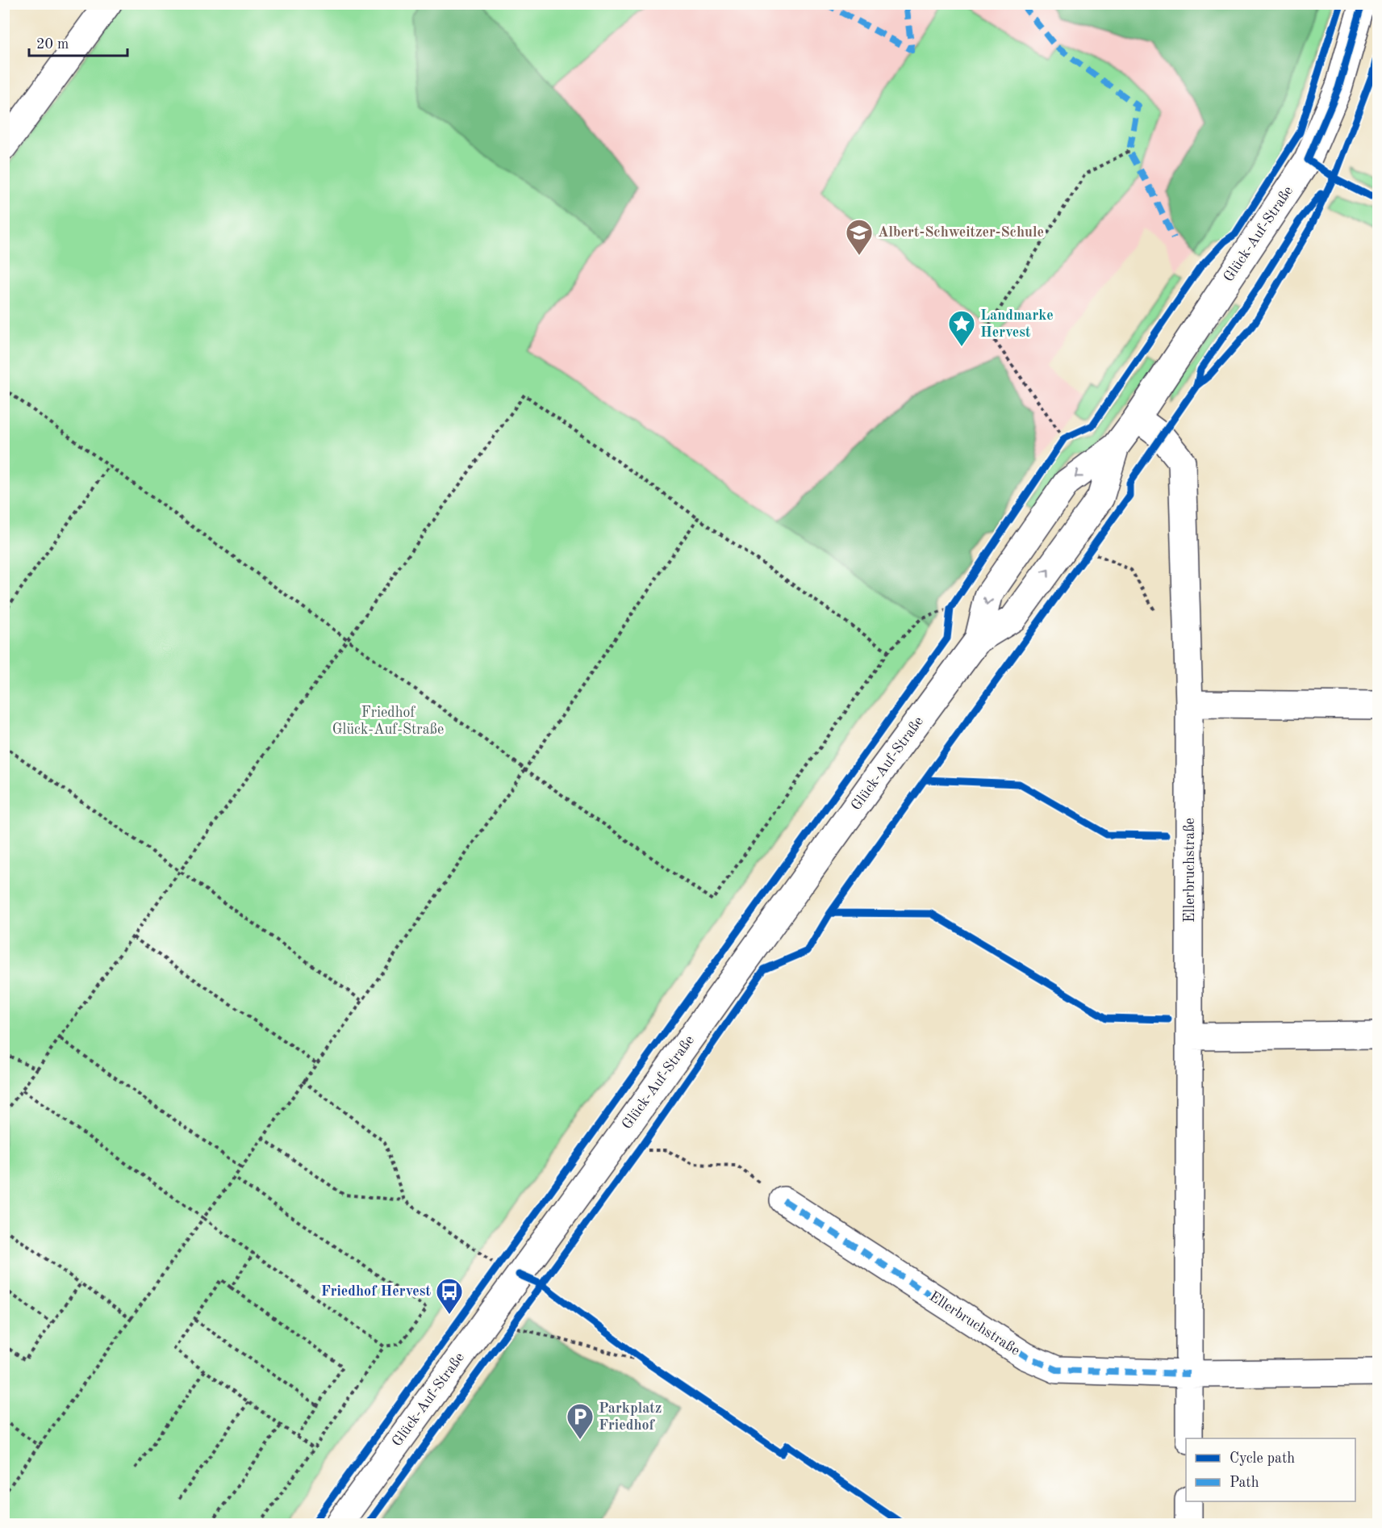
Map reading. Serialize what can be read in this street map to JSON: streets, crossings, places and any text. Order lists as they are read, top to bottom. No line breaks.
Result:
{"streets":{"street":["Glück-Auf-Straße","Ellerbruchstraße"]},"crossings":[["Glück-Auf-Straße","Ellerbruchstraße"]],"parks":["Friedhof Glück-Auf-Straße"],"places":{"school or university":["Albert-Schweitzer-Schule"],"place":["Landmarke Hervest"],"bus stop":["Friedhof Hervest"],"parking":["Parkplatz Friedhof"]},"legend":["Cycle path","Path"],"scale_bar":"20 m"}
